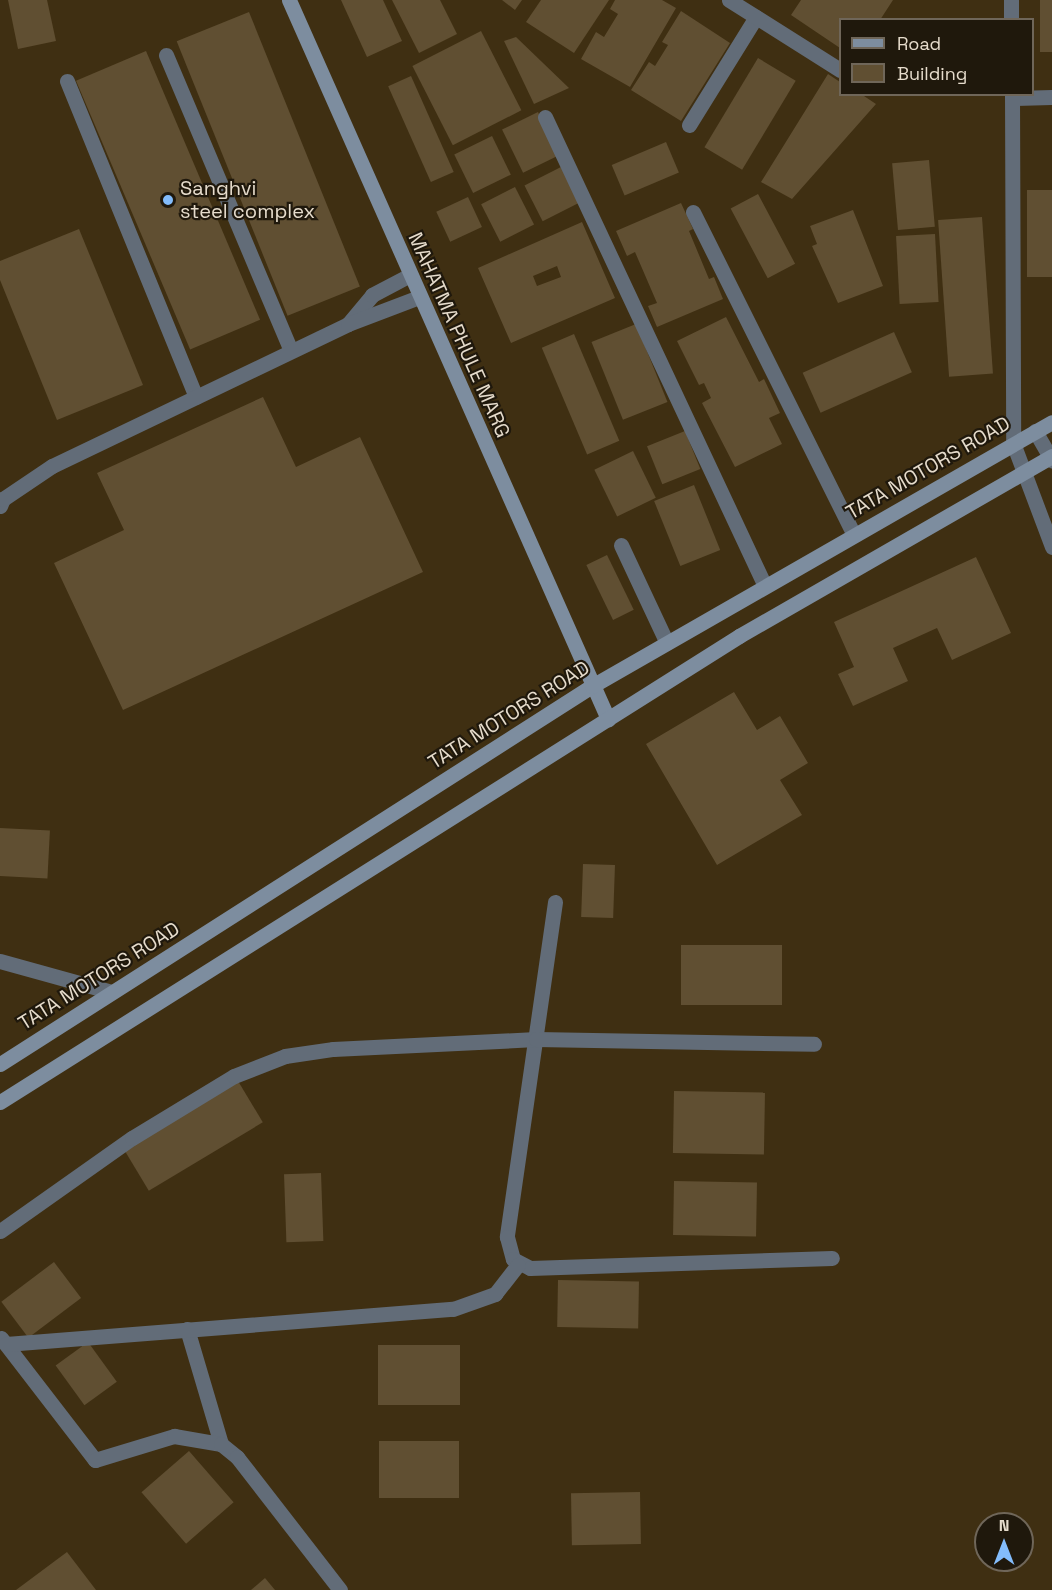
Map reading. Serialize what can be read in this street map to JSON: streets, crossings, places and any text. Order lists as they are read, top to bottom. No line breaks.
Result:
{"streets":{"main road":["MAHATMA PHULE MARG","TATA MOTORS ROAD"]},"crossings":[["MAHATMA PHULE MARG","TATA MOTORS ROAD"]],"places":["Sanghvi steel complex"],"legend":["Road","Building"],"north":"top"}
